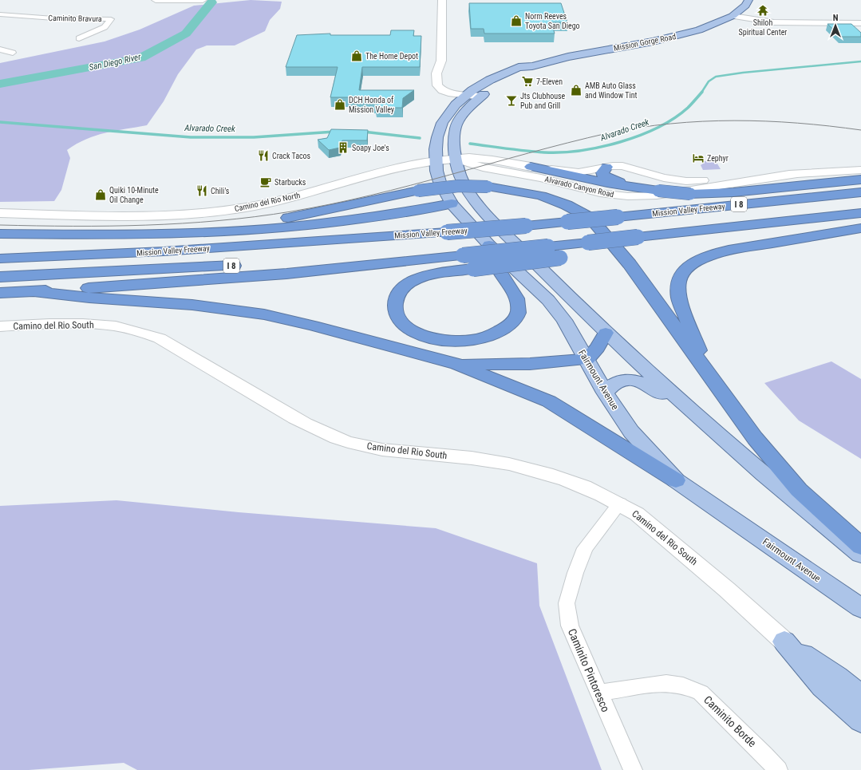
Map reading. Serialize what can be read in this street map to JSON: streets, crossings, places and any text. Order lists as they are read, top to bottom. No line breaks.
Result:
{"streets":{"highway":["I 8","Mission Valley Freeway"],"main road":["Mission Gorge Road","Camino del Rio North","Fairmount Avenue"],"street":["Caminito Bravura","Alvarado Canyon Road","Camino del Rio South","Caminito Pintoresco","Caminito Borde"]},"crossings":[["Mission Gorge Road","Fairmount Avenue"],["Alvarado Canyon Road","Camino del Rio North"],["Camino del Rio North","Fairmount Avenue"],["I 8","Mission Valley Freeway"],["Camino del Rio South","Caminito Pintoresco"],["Caminito Pintoresco","Caminito Borde"]],"water":["San Diego River","Alvarado Creek"],"places":{"temple":["Shiloh Spiritual Center"],"shop":["Norm Reeves Toyota San Diego","The Home Depot","AMB Auto Glass and Window Tint","DCH Honda of Mission Valley","Quiki 10-Minute Oil Change"],"supermarket":["7-Eleven"],"bar":["Jts Clubhouse Pub and Grill"],"building":["Soapy Joe's"],"restaurant":["Crack Tacos","Chili's"],"hotel":["Zephyr"],"cafe":["Starbucks"]},"north":"top"}
